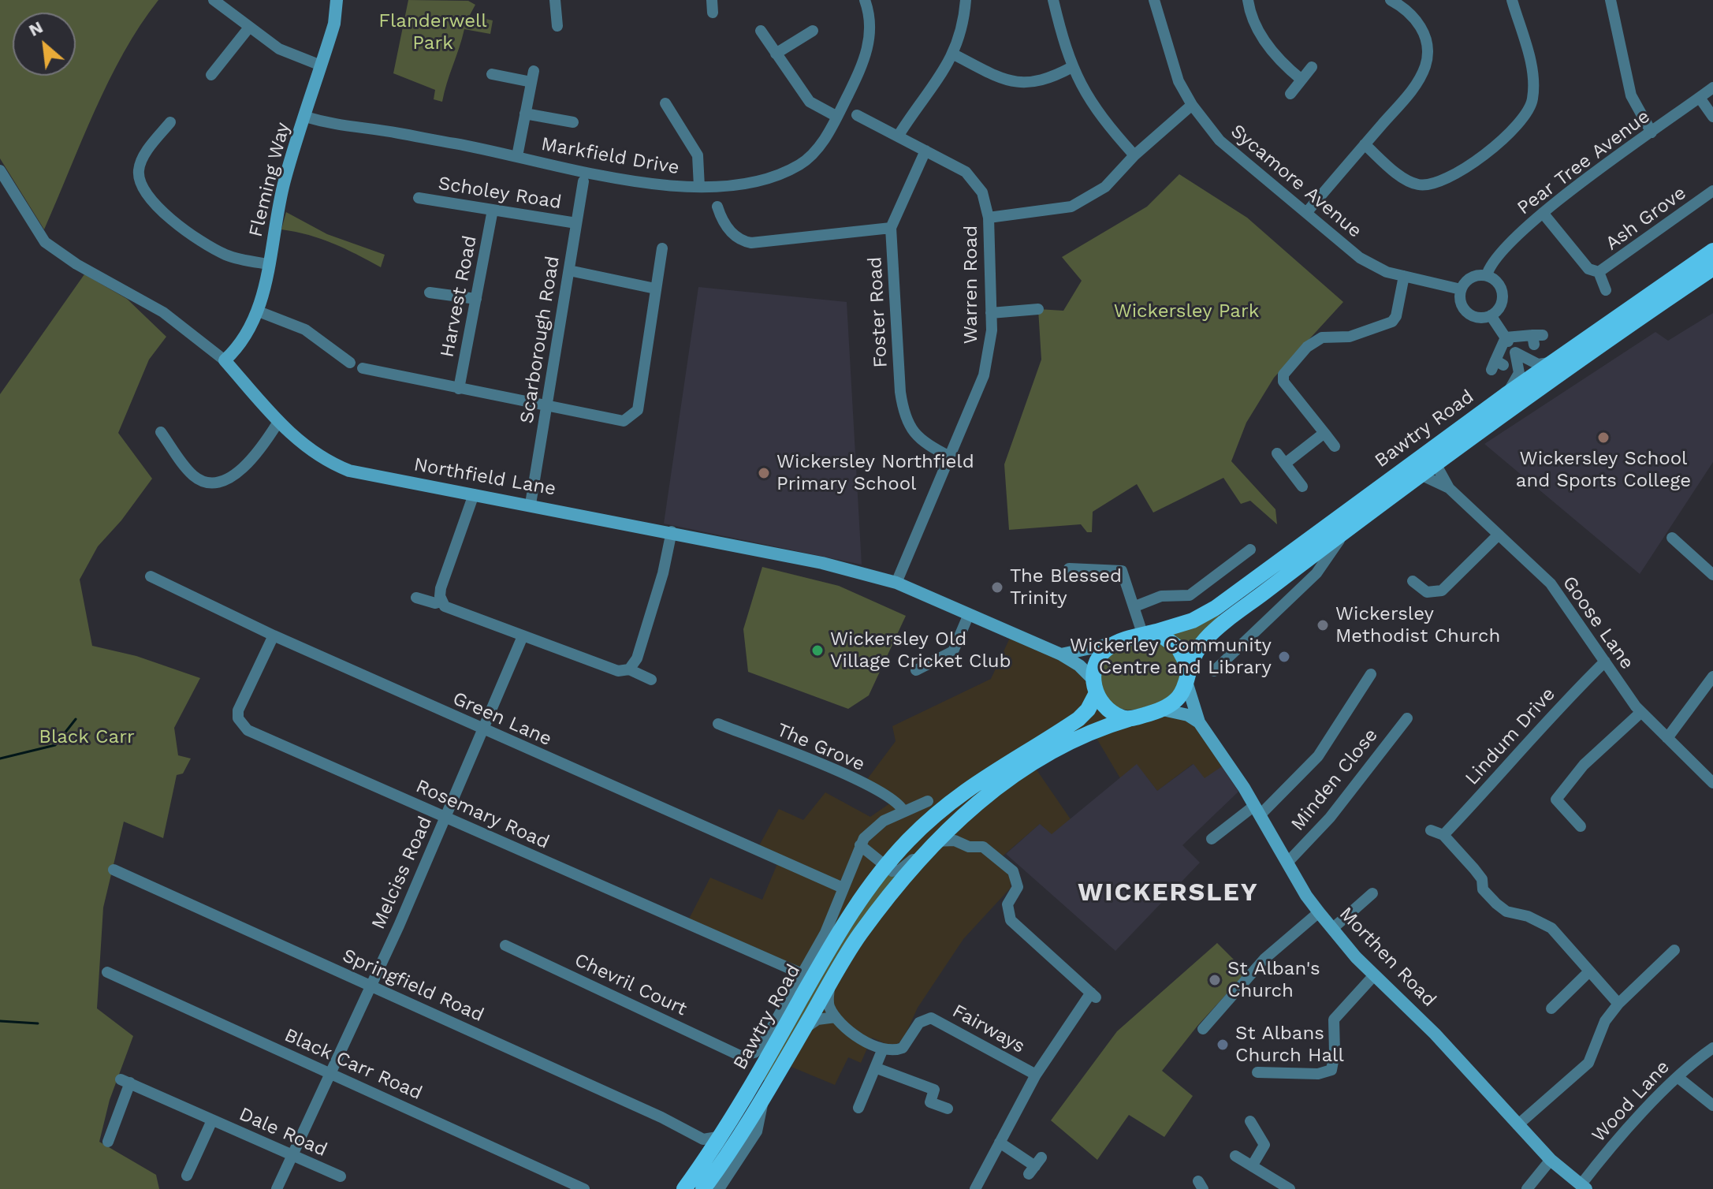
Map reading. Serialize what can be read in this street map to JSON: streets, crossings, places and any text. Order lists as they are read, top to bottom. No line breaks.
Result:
{"streets":{"main road":["Bawtry Road"],"street":["Markfield Drive","Pear Tree Avenue","Fleming Way","Sycamore Avenue","Scholey Road","Ash Grove","Warren Road","Harvest Road","Foster Road","Scarborough Road","Northfield Lane","Goose Lane","Green Lane","Lindum Drive","The Grove","Minden Close","Rosemary Road","Melciss Road","Morthen Road","Chevril Court","Springfield Road","Fairways","Black Carr Road","Wood Lane","Dale Road"]},"crossings":[["Markfield Drive","Fleming Way"],["Pear Tree Avenue","Sycamore Avenue"],["Fleming Way","Northfield Lane"],["Scholey Road","Harvest Road"],["Scholey Road","Scarborough Road"],["Warren Road","Foster Road"],["Warren Road","Northfield Lane"],["Scarborough Road","Northfield Lane"],["Bawtry Road","Northfield Lane"],["Bawtry Road","Goose Lane"],["Bawtry Road","Green Lane"],["Bawtry Road","The Grove"],["Bawtry Road","Rosemary Road"],["Bawtry Road","Morthen Road"],["Bawtry Road","Chevril Court"],["Northfield Lane","Morthen Road"],["Goose Lane","Lindum Drive"],["Green Lane","Rosemary Road"],["Green Lane","Melciss Road"],["Minden Close","Morthen Road"],["Rosemary Road","Melciss Road"],["Melciss Road","Springfield Road"],["Melciss Road","Black Carr Road"],["Melciss Road","Dale Road"],["Morthen Road","Wood Lane"]],"districts":["WICKERSLEY"],"parks":["Flanderwell Park","Wickersley Park","Black Carr"],"places":["Wickersley School and Sports College","Wickersley Northfield Primary School","The Blessed Trinity","Wickersley Methodist Church","Wickersley Old Village Cricket Club","Wickerley Community Centre and Library","St Alban's Church","St Albans Church Hall"],"north":"top left"}
